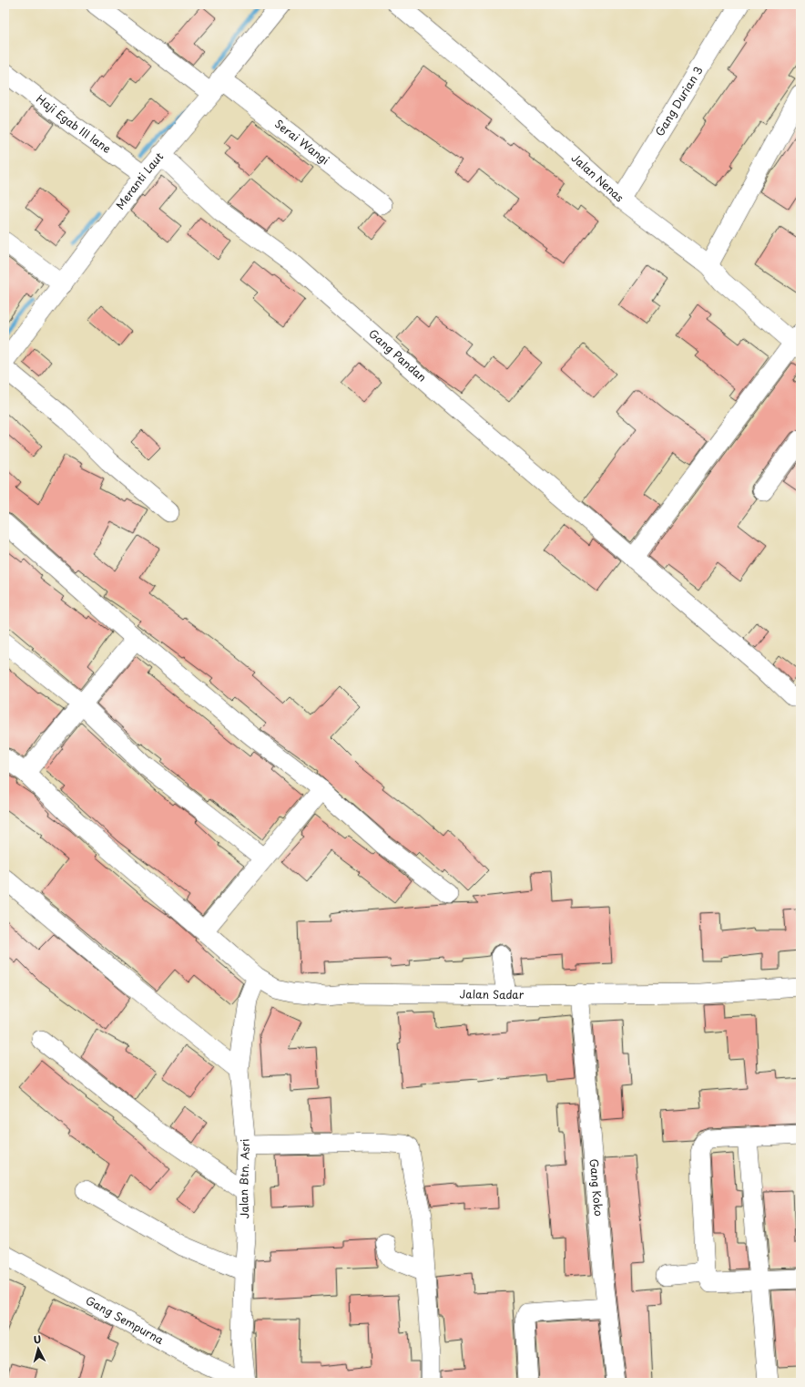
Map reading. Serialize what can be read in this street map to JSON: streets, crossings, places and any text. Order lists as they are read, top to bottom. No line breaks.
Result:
{"streets":{"street":["Gang Durian 3","Haji Egab III lane","Serai Wangi","Jalan Nenas","Meranti Laut","Gang Pandan","Jalan Sadar","Jalan Btn. Asri","Gang Koko","Gang Sempurna"]},"crossings":[["Gang Durian 3","Jalan Nenas"],["Haji Egab III lane","Meranti Laut"],["Serai Wangi","Meranti Laut"],["Meranti Laut","Gang Pandan"],["Jalan Sadar","Jalan Btn. Asri"],["Jalan Sadar","Gang Koko"],["Jalan Btn. Asri","Gang Sempurna"]],"north":"top"}
